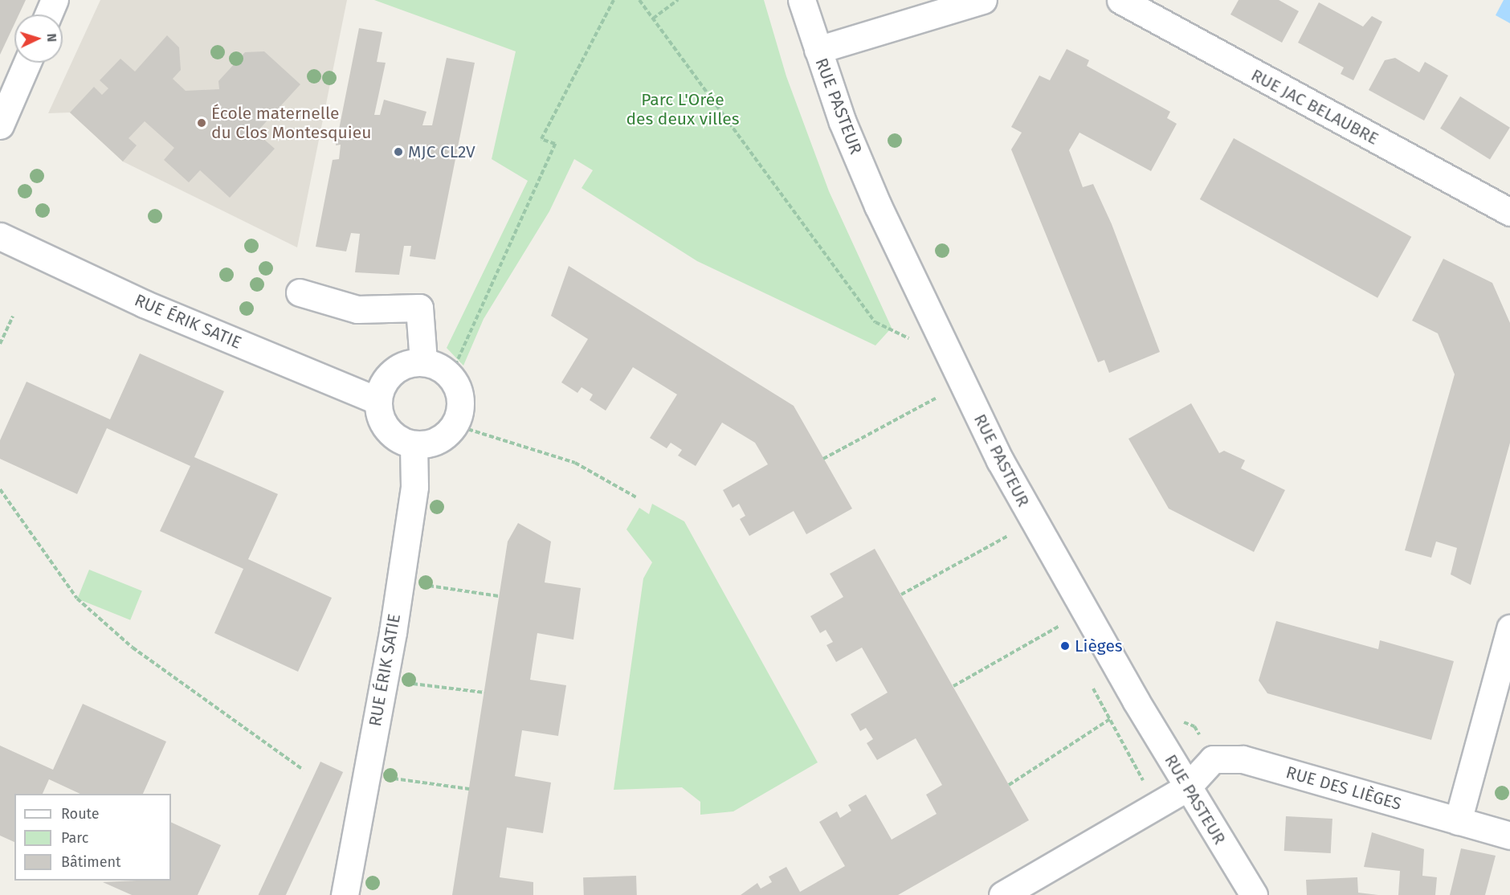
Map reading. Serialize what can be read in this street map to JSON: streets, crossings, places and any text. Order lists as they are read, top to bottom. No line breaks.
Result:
{"streets":{"street":["RUE PASTEUR","RUE JAC BELAUBRE","RUE ÉRIK SATIE","RUE DES LIÈGES"]},"crossings":[["RUE PASTEUR","RUE DES LIÈGES"]],"parks":["Parc L'Orée des deux villes"],"places":["École maternelle du Clos Montesquieu","MJC CL2V","Lièges"],"legend":["Route","Parc","Bâtiment"],"north":"right"}
